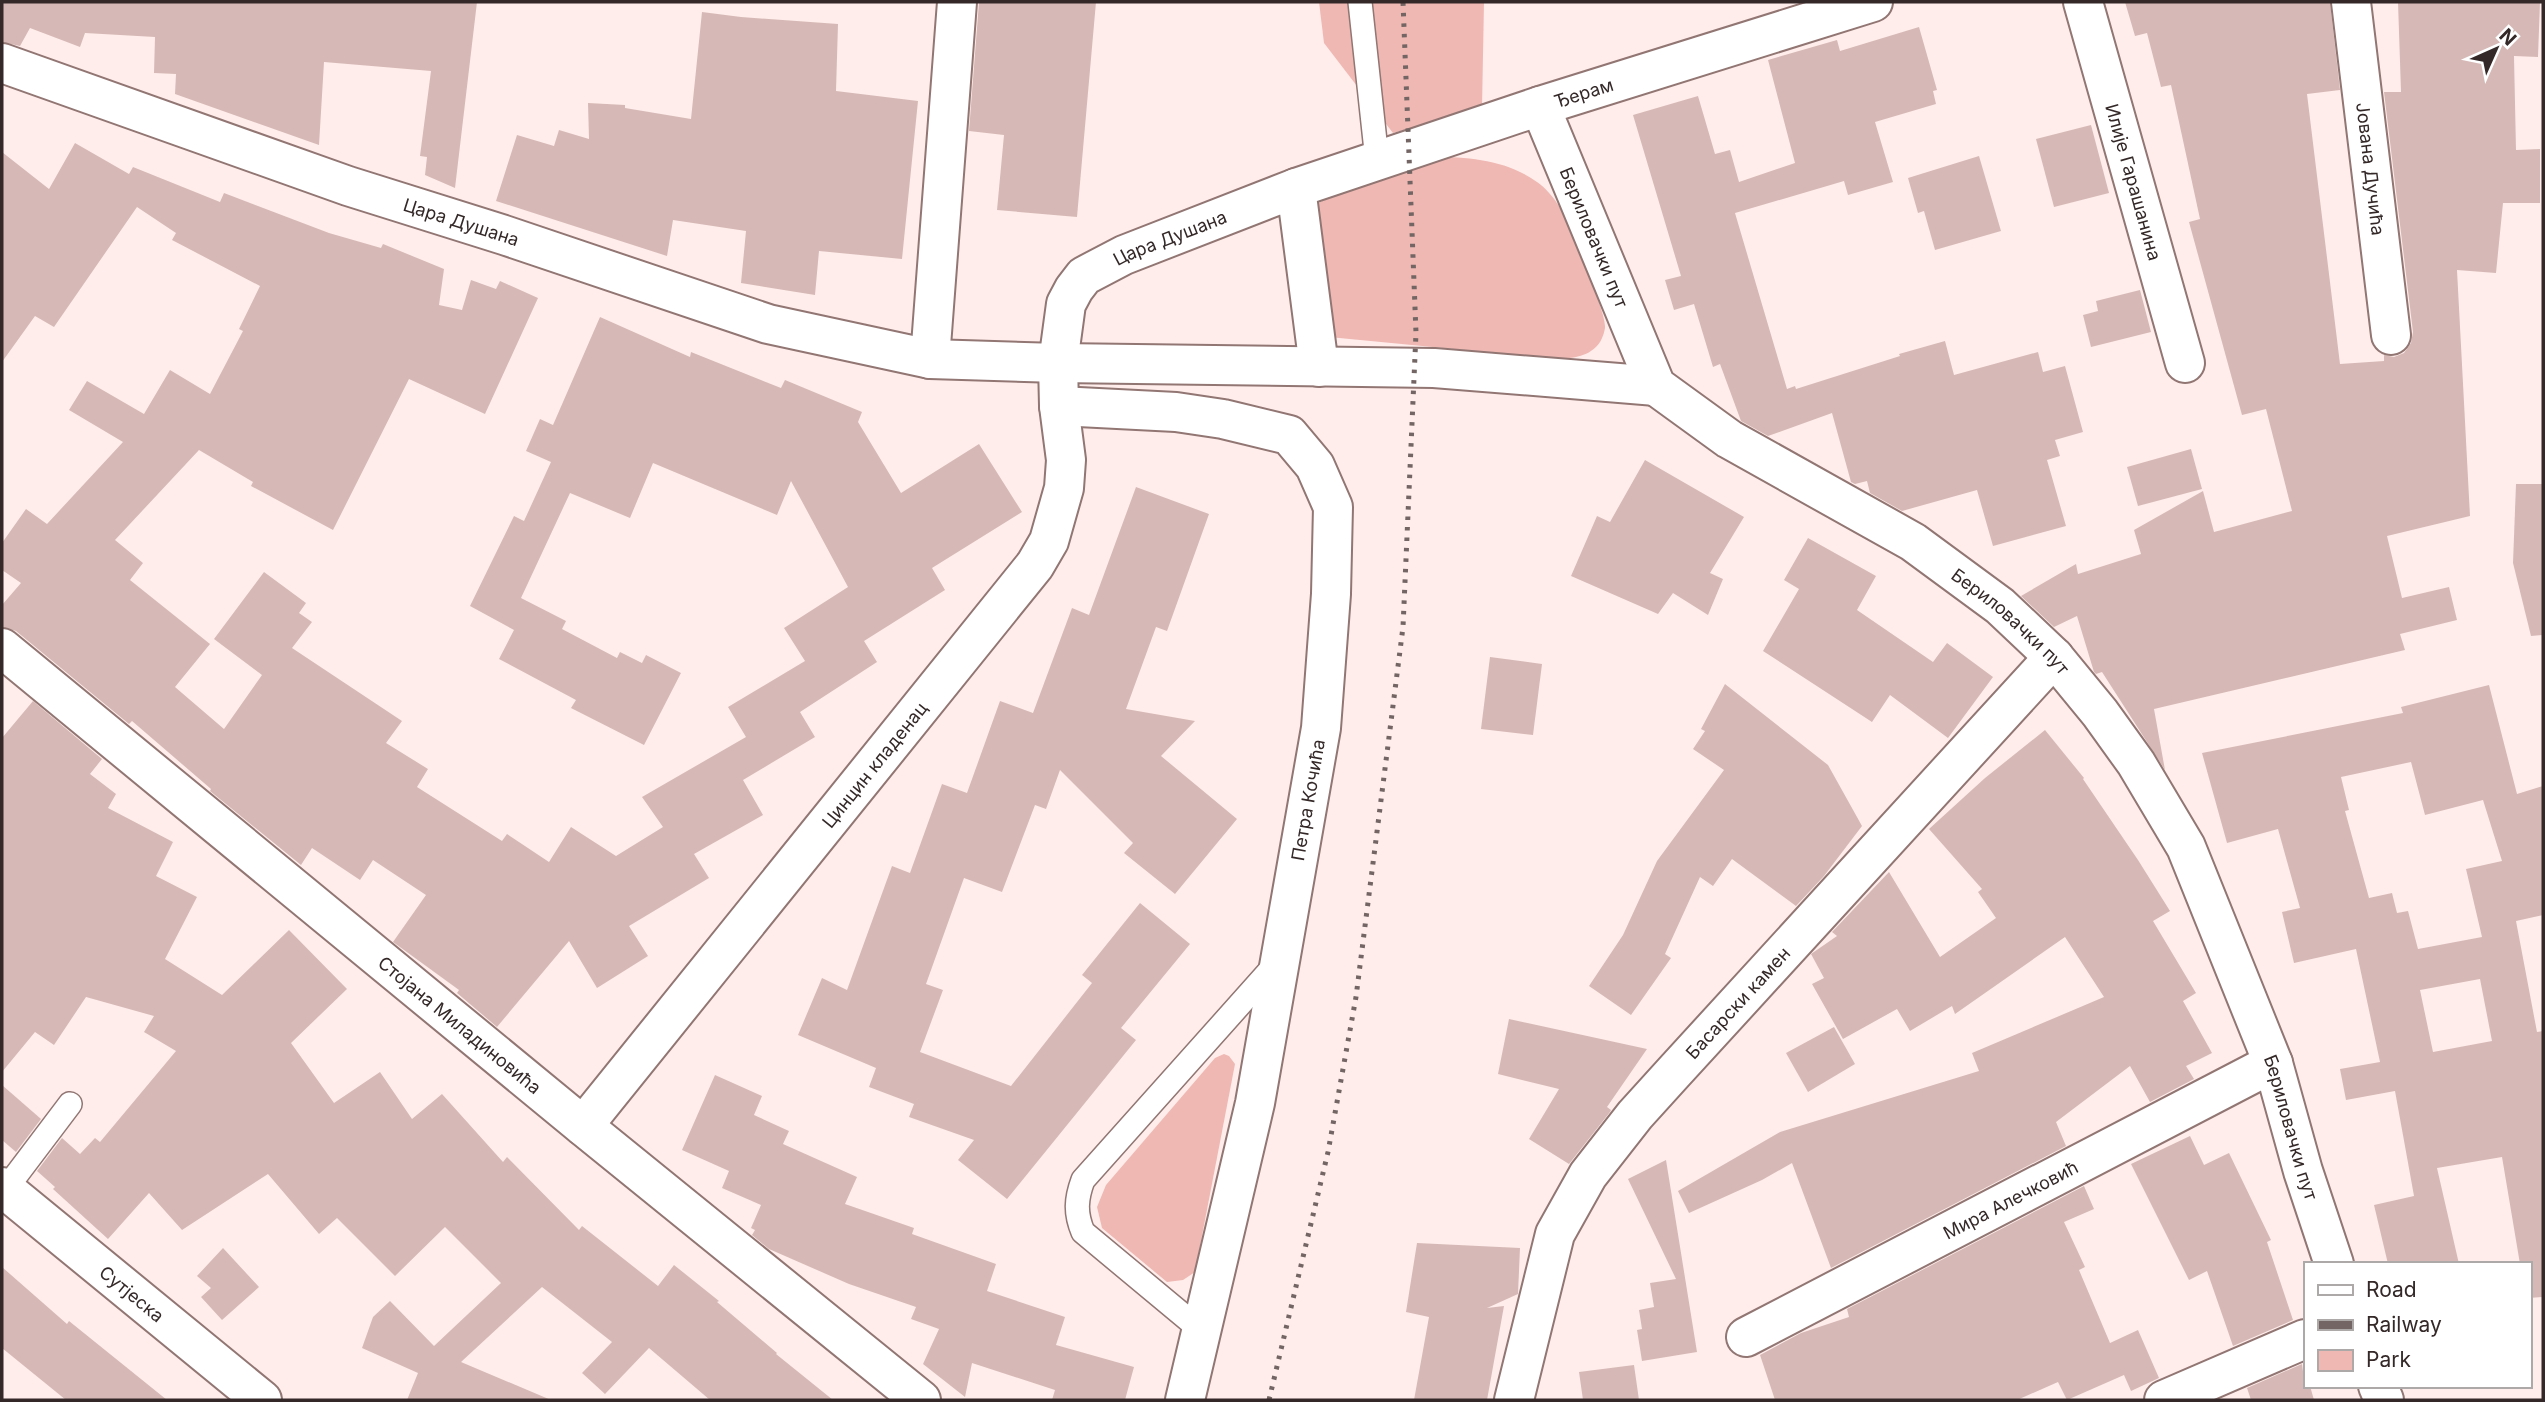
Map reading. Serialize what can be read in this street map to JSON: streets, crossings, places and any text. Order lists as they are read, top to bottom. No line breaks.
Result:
{"streets":{"street":["Ђерам","Јована Дучића","Илије Гарашанина","Цара Душана","Бериловачки пут","Цинцин кладенац","Петра Кочића","Басарски камен","Стојана Миладиновића","Мира Алечковић","Сутјеска"]},"crossings":[["Ђерам","Цара Душана"],["Ђерам","Бериловачки пут"],["Цара Душана","Цинцин кладенац"],["Бериловачки пут","Басарски камен"],["Бериловачки пут","Мира Алечковић"],["Цинцин кладенац","Петра Кочића"],["Цинцин кладенац","Стојана Миладиновића"]],"legend":["Road","Railway","Park"],"north":"top right"}
